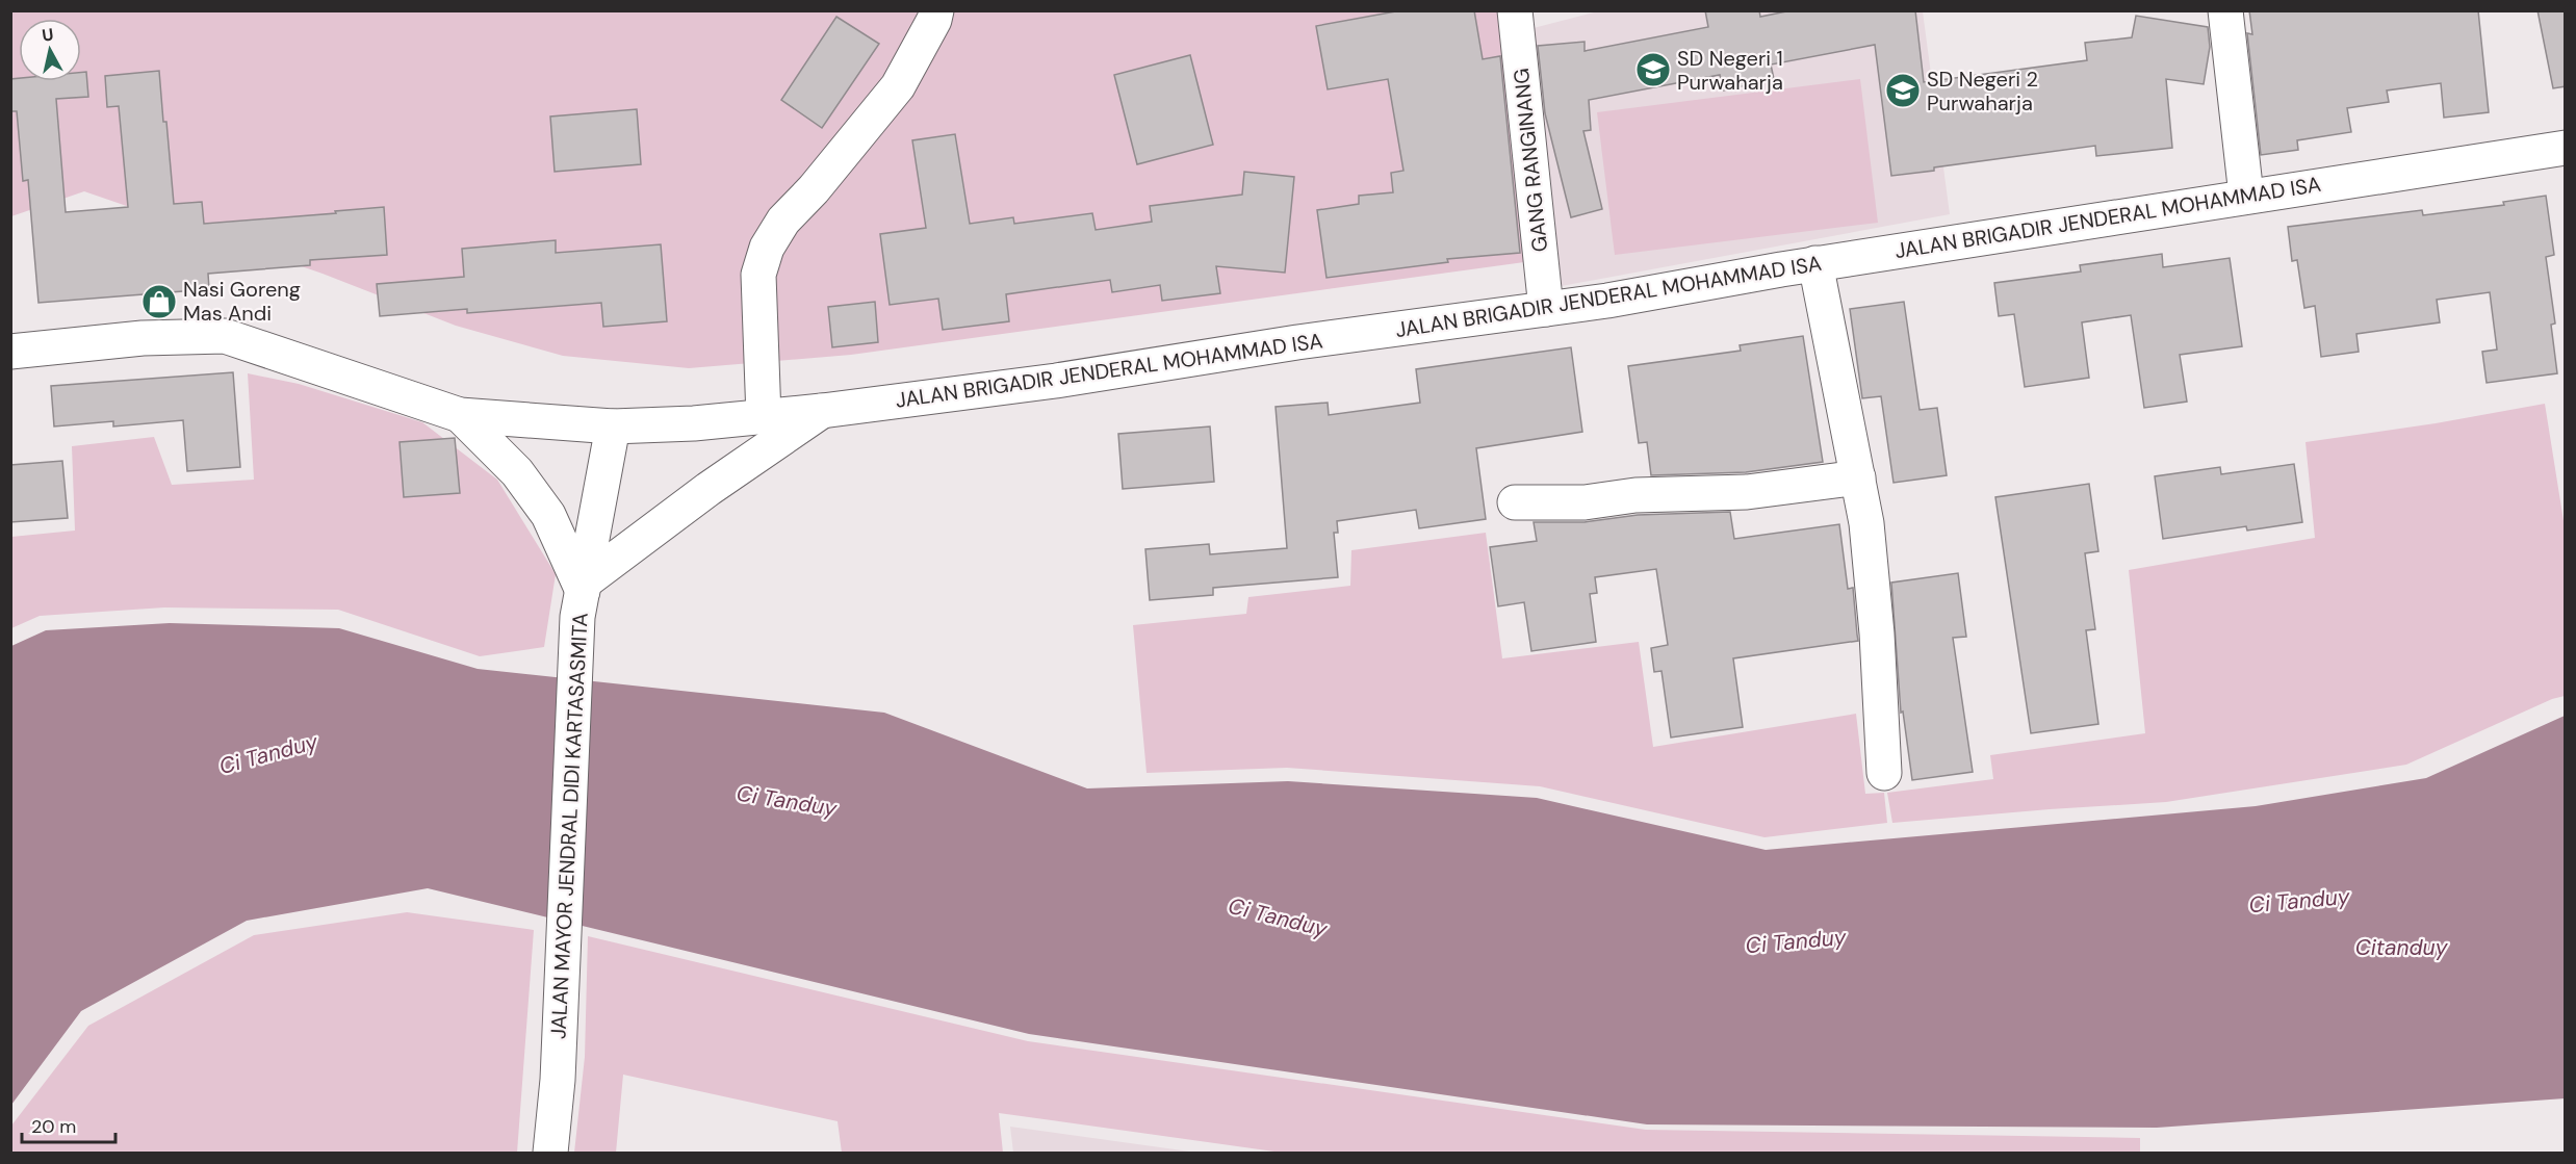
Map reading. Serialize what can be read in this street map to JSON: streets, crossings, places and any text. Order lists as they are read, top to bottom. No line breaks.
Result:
{"streets":{"main road":["GANG RANGINANG","JALAN BRIGADIR JENDERAL MOHAMMAD ISA","JALAN MAYOR JENDRAL DIDI KARTASASMITA"]},"crossings":[["GANG RANGINANG","JALAN BRIGADIR JENDERAL MOHAMMAD ISA"],["JALAN BRIGADIR JENDERAL MOHAMMAD ISA","JALAN MAYOR JENDRAL DIDI KARTASASMITA"]],"water":["Ci Tanduy","Citanduy"],"places":{"school or university":["SD Negeri 1 Purwaharja","SD Negeri 2 Purwaharja"],"shop":["Nasi Goreng Mas Andi"]},"scale_bar":"20 m","north":"top"}
